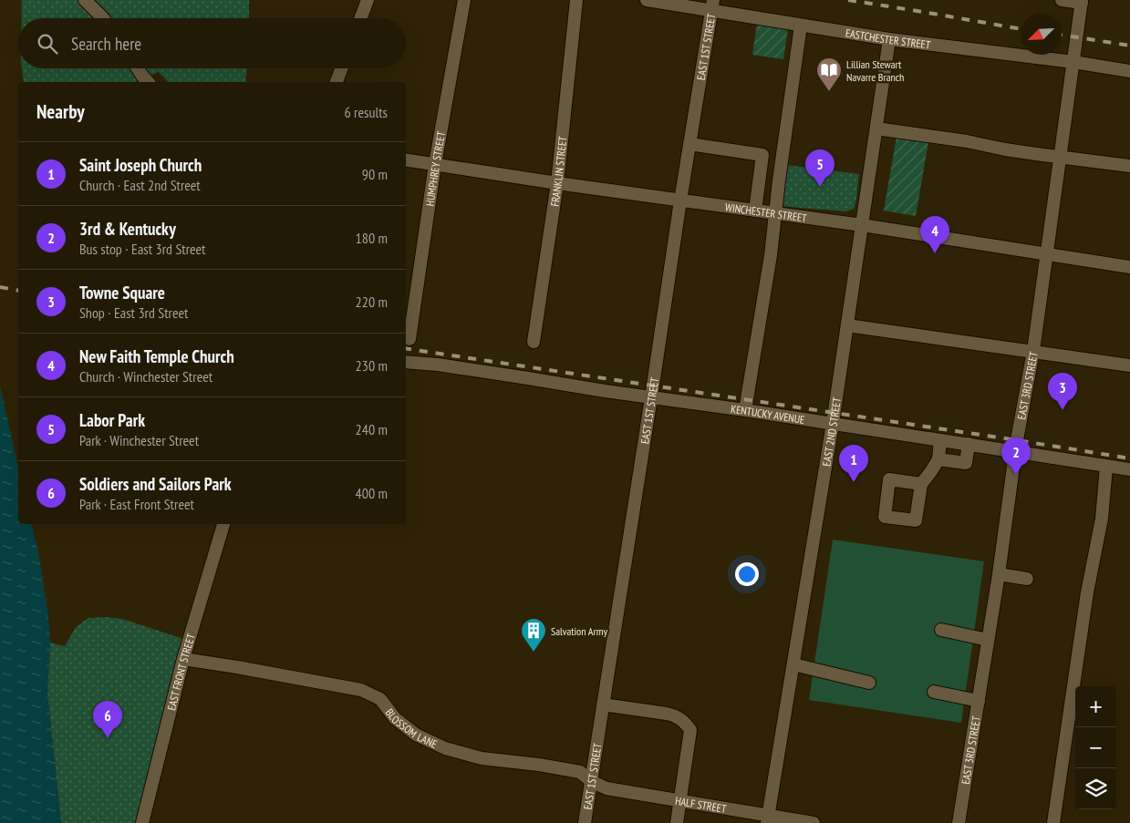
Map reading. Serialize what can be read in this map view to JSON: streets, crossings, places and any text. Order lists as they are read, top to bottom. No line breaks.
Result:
{"streets":{"street":["EASTCHESTER STREET","EAST 1ST STREET","HUMPHREY STREET","FRANKLIN STREET","WINCHESTER STREET","EAST 3RD STREET","KENTUCKY AVENUE","EAST 2ND STREET","EAST FRONT STREET","BLOSSOM LANE","HALF STREET"]},"crossings":[["EASTCHESTER STREET","EAST 1ST STREET"],["EASTCHESTER STREET","EAST 3RD STREET"],["EASTCHESTER STREET","EAST 2ND STREET"],["EAST 1ST STREET","WINCHESTER STREET"],["EAST 1ST STREET","KENTUCKY AVENUE"],["EAST 1ST STREET","BLOSSOM LANE"],["EAST 1ST STREET","HALF STREET"],["HUMPHREY STREET","WINCHESTER STREET"],["FRANKLIN STREET","WINCHESTER STREET"],["WINCHESTER STREET","EAST 3RD STREET"],["WINCHESTER STREET","EAST 2ND STREET"],["EAST 3RD STREET","KENTUCKY AVENUE"],["KENTUCKY AVENUE","EAST 2ND STREET"],["EAST 2ND STREET","HALF STREET"],["EAST FRONT STREET","BLOSSOM LANE"],["BLOSSOM LANE","HALF STREET"]],"places":{"library":["Lillian Stewart Navarre Branch"],"building":["Salvation Army"]},"north":"bottom left","page":{"search":"Search here","heading":["Nearby","6 results"],"list":[{"mark":"1","name":"Saint Joseph Church","note":"Church · East 2nd Street","value":"90 m"},{"mark":"2","name":"3rd & Kentucky","note":"Bus stop · East 3rd Street","value":"180 m"},{"mark":"3","name":"Towne Square","note":"Shop · East 3rd Street","value":"220 m"},{"mark":"4","name":"New Faith Temple Church","note":"Church · Winchester Street","value":"230 m"},{"mark":"5","name":"Labor Park","note":"Park · Winchester Street","value":"240 m"},{"mark":"6","name":"Soldiers and Sailors Park","note":"Park · East Front Street","value":"400 m"}],"pins":["5","4","3","2","1","6"],"map_buttons":["+","−"]}}
